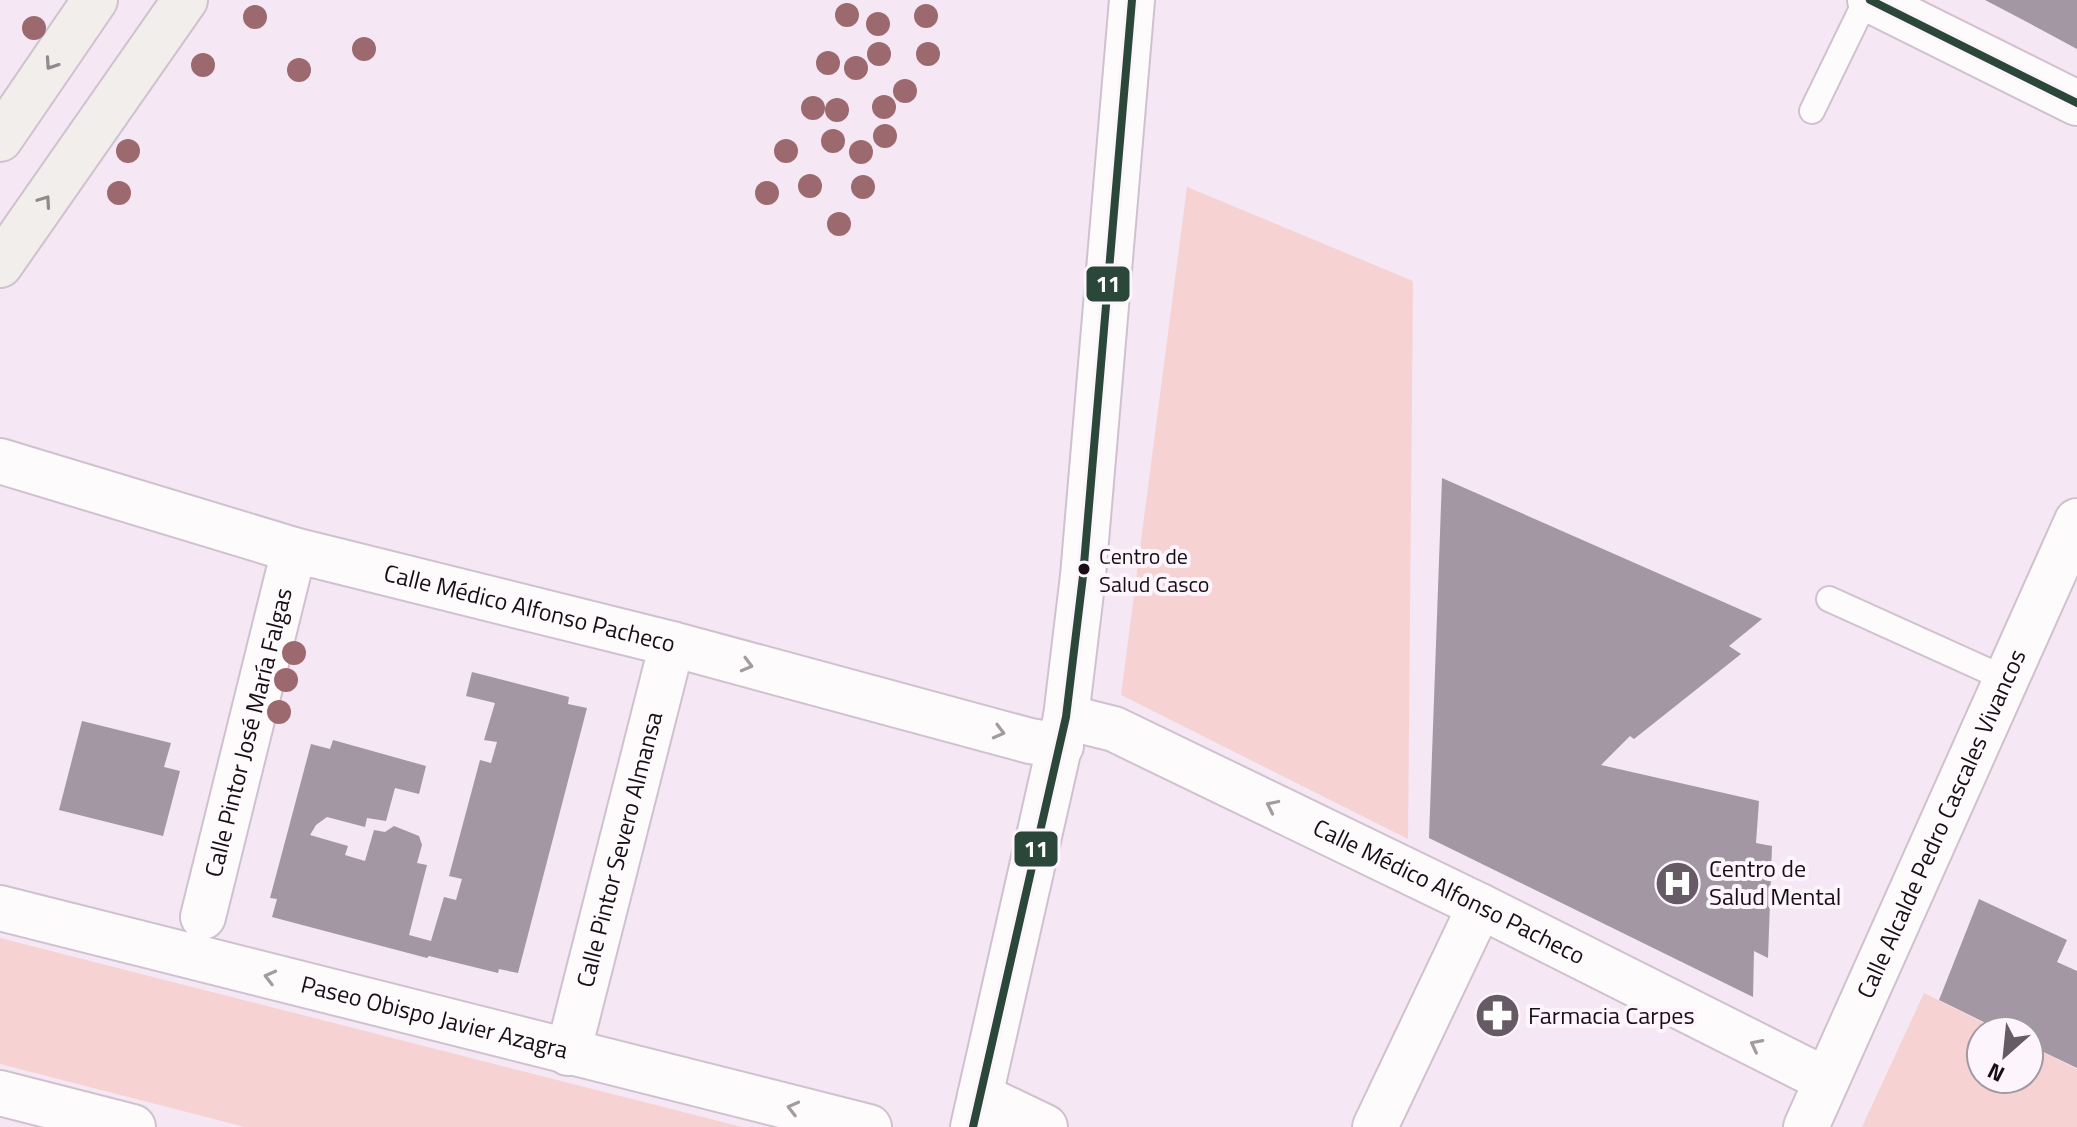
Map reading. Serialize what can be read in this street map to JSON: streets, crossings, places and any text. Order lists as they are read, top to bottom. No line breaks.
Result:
{"streets":{"street":["Calle Médico Alfonso Pacheco","Calle Pintor José María Falgas","Calle Alcalde Pedro Cascales Vivancos","Calle Pintor Severo Almansa","Paseo Obispo Javier Azagra"]},"crossings":[["Calle Médico Alfonso Pacheco","Calle Pintor José María Falgas"],["Calle Médico Alfonso Pacheco","Calle Alcalde Pedro Cascales Vivancos"],["Calle Médico Alfonso Pacheco","Calle Pintor Severo Almansa"],["Calle Pintor Severo Almansa","Paseo Obispo Javier Azagra"]],"one_way":["Paseo Obispo Javier Azagra"],"places":{"other":["Centro de Salud Casco"],"hospital":["Centro de Salud Mental"],"pharmacy":["Farmacia Carpes"]},"lines":["transit line 11"],"north":"bottom left"}
